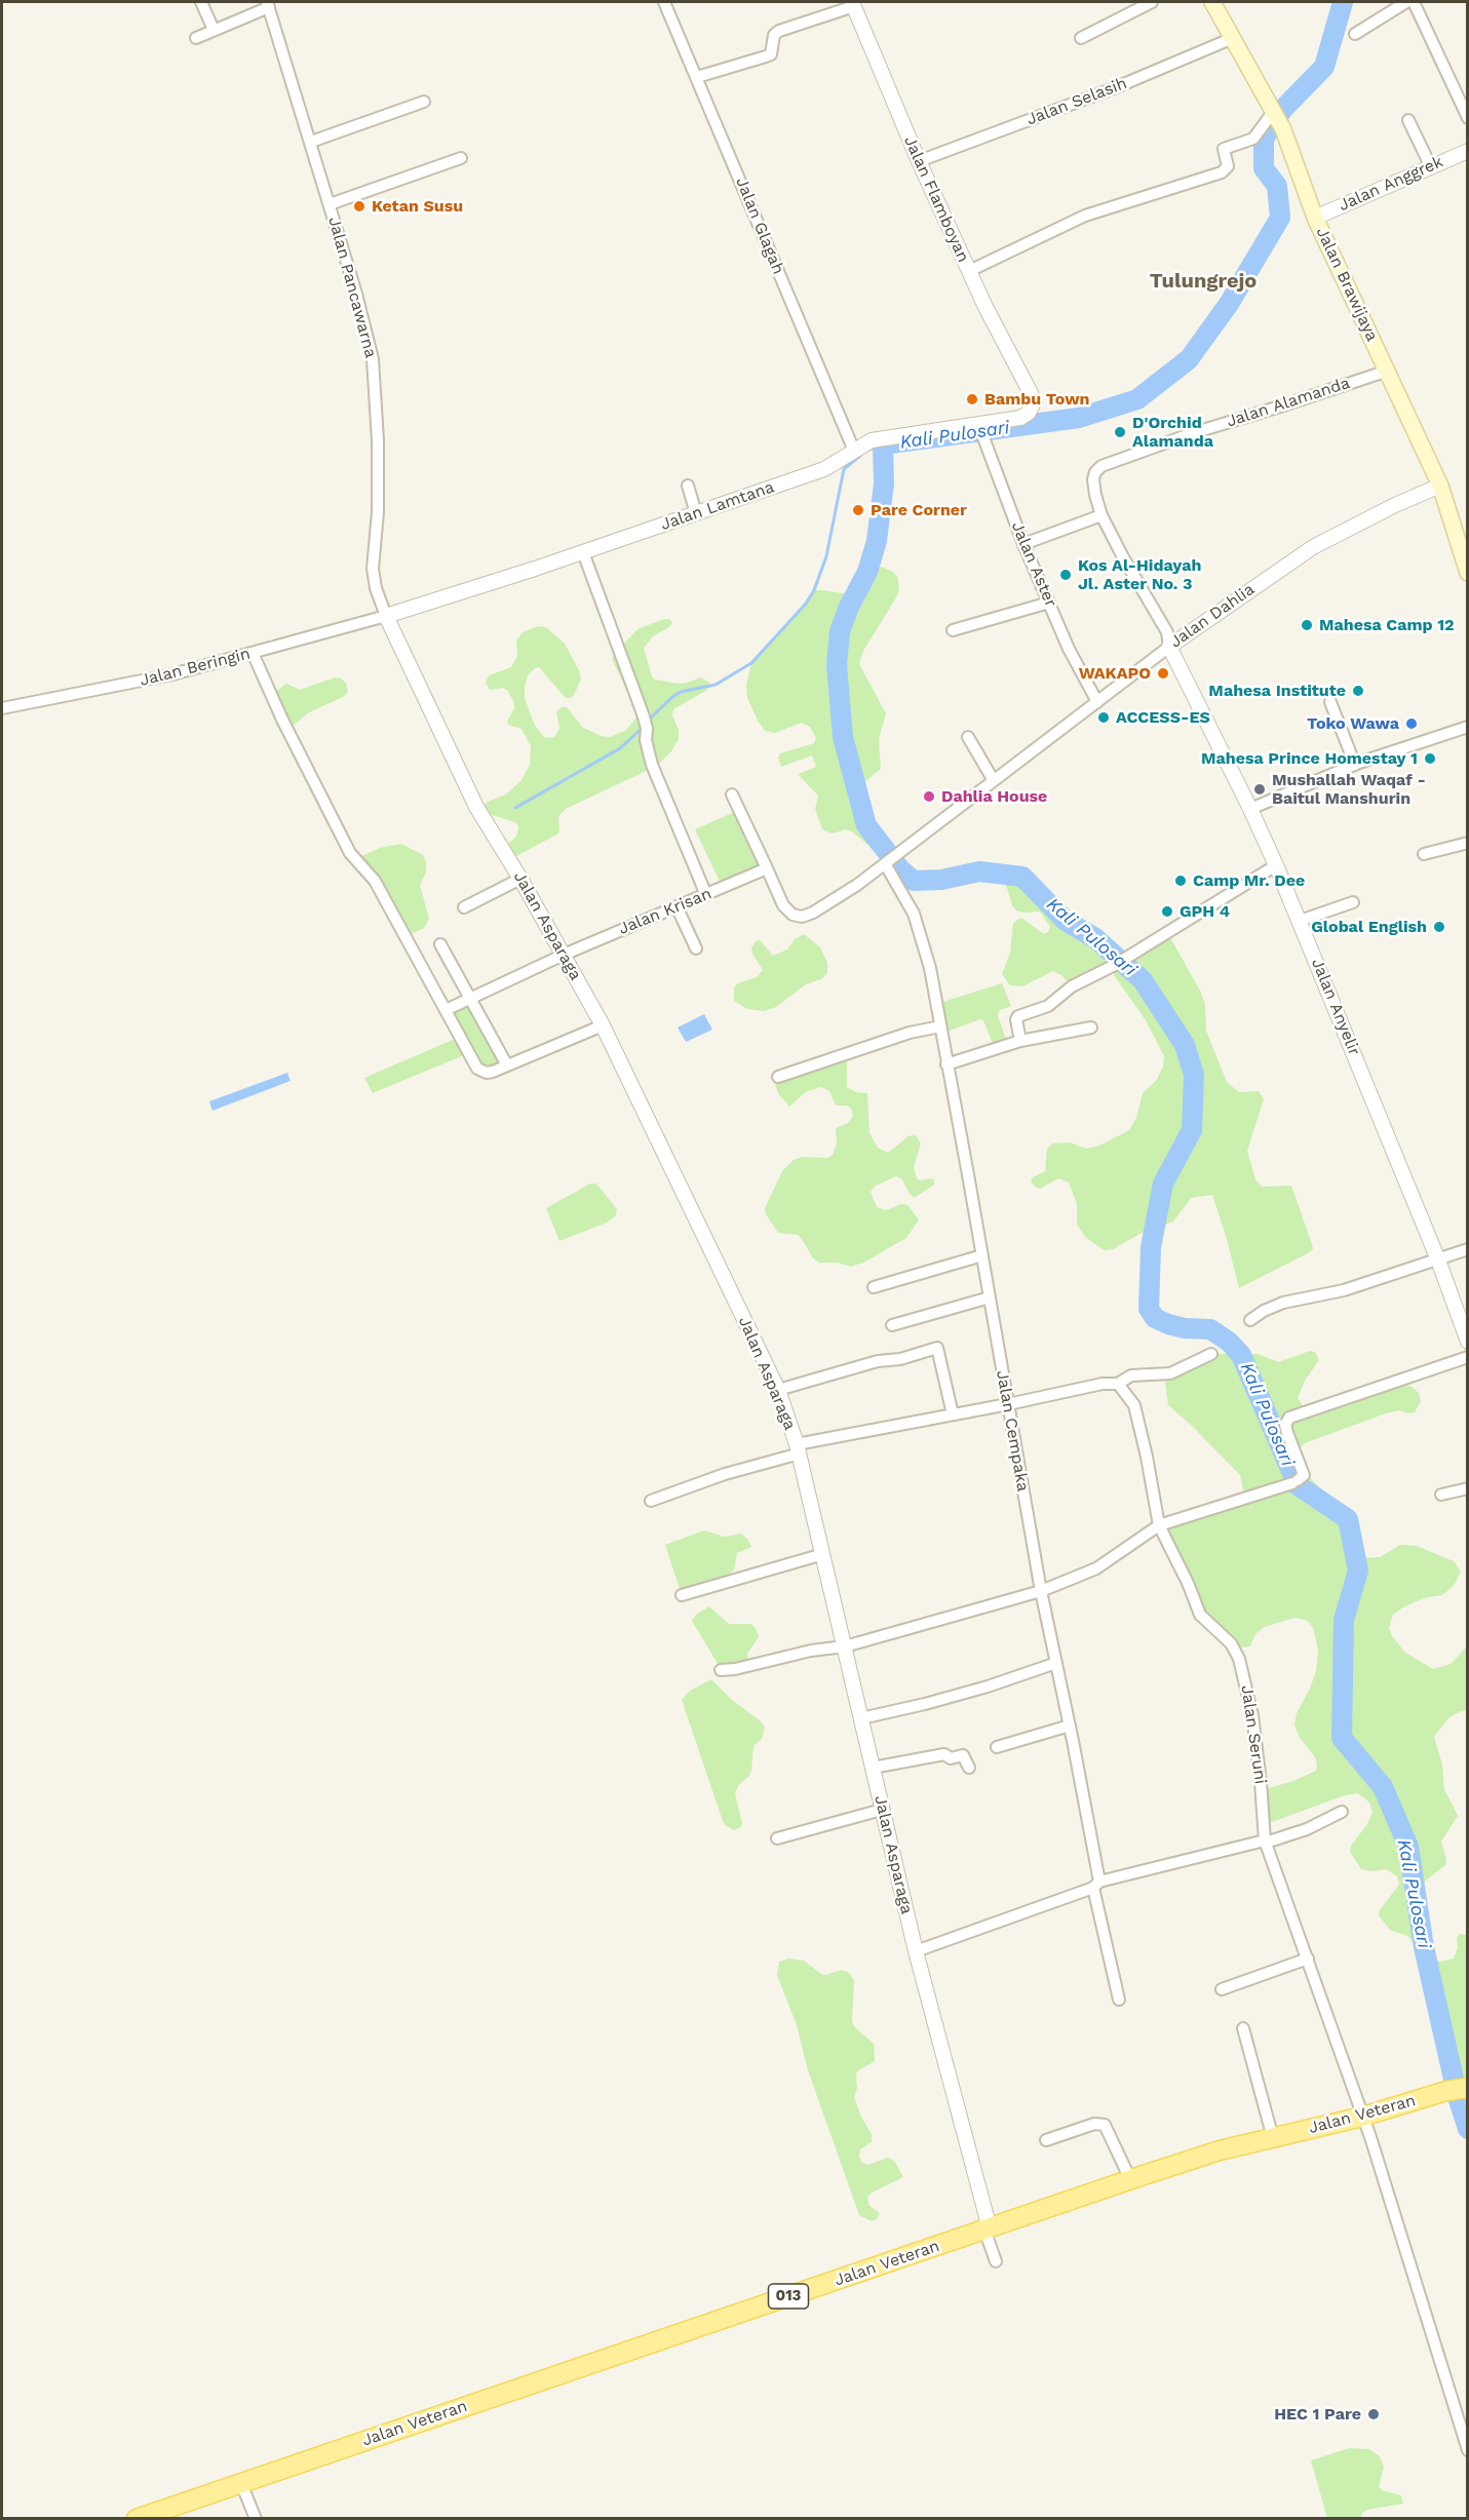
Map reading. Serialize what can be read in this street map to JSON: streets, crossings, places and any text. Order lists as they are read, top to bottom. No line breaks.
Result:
{"streets":{"main road":["Jalan Brawijaya","Jalan Veteran","013"],"street":["Jalan Selasih","Jalan Anggrek","Jalan Flamboyan","Jalan Glagah","Jalan Pancawarna","Jalan Alamanda","Jalan Lamtana","Jalan Aster","Jalan Dahlia","Jalan Beringin","Jalan Krisan","Jalan Asparaga","Jalan Anyelir","Jalan Cempaka","Jalan Seruni"]},"crossings":[["Jalan Selasih","Jalan Flamboyan"],["Jalan Selasih","Jalan Brawijaya"],["Jalan Anggrek","Jalan Brawijaya"],["Jalan Flamboyan","Jalan Lamtana"],["Jalan Glagah","Jalan Lamtana"],["Jalan Brawijaya","Jalan Alamanda"],["Jalan Brawijaya","Jalan Dahlia"],["Jalan Pancawarna","Jalan Lamtana"],["Jalan Pancawarna","Jalan Beringin"],["Jalan Pancawarna","Jalan Asparaga"],["Jalan Alamanda","Jalan Dahlia"],["Jalan Alamanda","Jalan Anyelir"],["Jalan Lamtana","Jalan Aster"],["Jalan Lamtana","Jalan Beringin"],["Jalan Lamtana","Jalan Asparaga"],["Jalan Aster","Jalan Dahlia"],["Jalan Dahlia","Jalan Anyelir"],["Jalan Dahlia","Jalan Cempaka"],["Jalan Beringin","Jalan Asparaga"],["Jalan Krisan","Jalan Asparaga"],["Jalan Asparaga","Jalan Veteran"],["Jalan Seruni","Jalan Veteran"]],"districts":["Tulungrejo"],"water":["Kali Pulosari"],"places":["Ketan Susu","Bambu Town","D'Orchid Alamanda","Pare Corner","Kos Al-Hidayah Jl. Aster No. 3","Mahesa Camp 12","WAKAPO","Mahesa Institute","ACCESS-ES","Toko Wawa","Mahesa Prince Homestay 1","Mushallah Waqaf - Baitul Manshurin","Dahlia House","Camp Mr. Dee","GPH 4","Global English","HEC 1 Pare"]}
